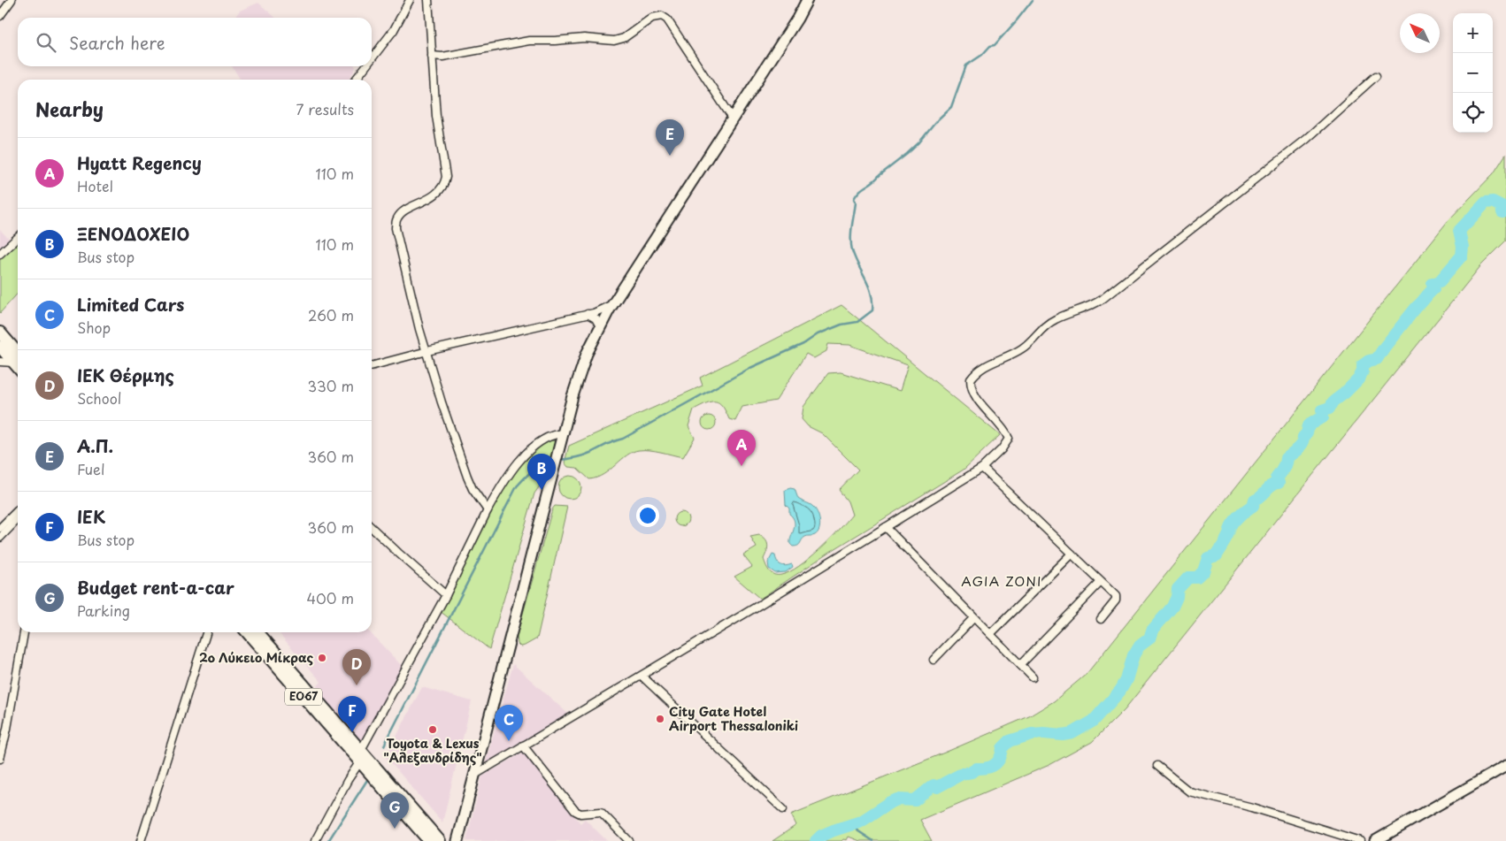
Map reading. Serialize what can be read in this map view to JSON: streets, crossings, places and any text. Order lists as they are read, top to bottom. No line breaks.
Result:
{"streets":{"main road":["ΕΟ67"]},"districts":["AGIA ZONI"],"places":["2ο Λύκειο Μίκρας","City Gate Hotel Airport Thessaloniki","Toyota & Lexus \"Αλεξανδρίδης\""],"north":"top left","page":{"map_buttons":["+","−"],"search":"Search here","heading":["Nearby","7 results"],"pins":["E","A","B","D","F","C","G"],"list":[{"mark":"A","name":"Hyatt Regency","note":"Hotel","value":"110 m"},{"mark":"B","name":"ΞΕΝΟΔΟΧΕΙΟ","note":"Bus stop","value":"110 m"},{"mark":"C","name":"Limited Cars","note":"Shop","value":"260 m"},{"mark":"D","name":"ΙΕΚ Θέρμης","note":"School","value":"330 m"},{"mark":"E","name":"Α.Π.","note":"Fuel","value":"360 m"},{"mark":"F","name":"ΙΕΚ","note":"Bus stop","value":"360 m"},{"mark":"G","name":"Budget rent-a-car","note":"Parking","value":"400 m"}]}}
